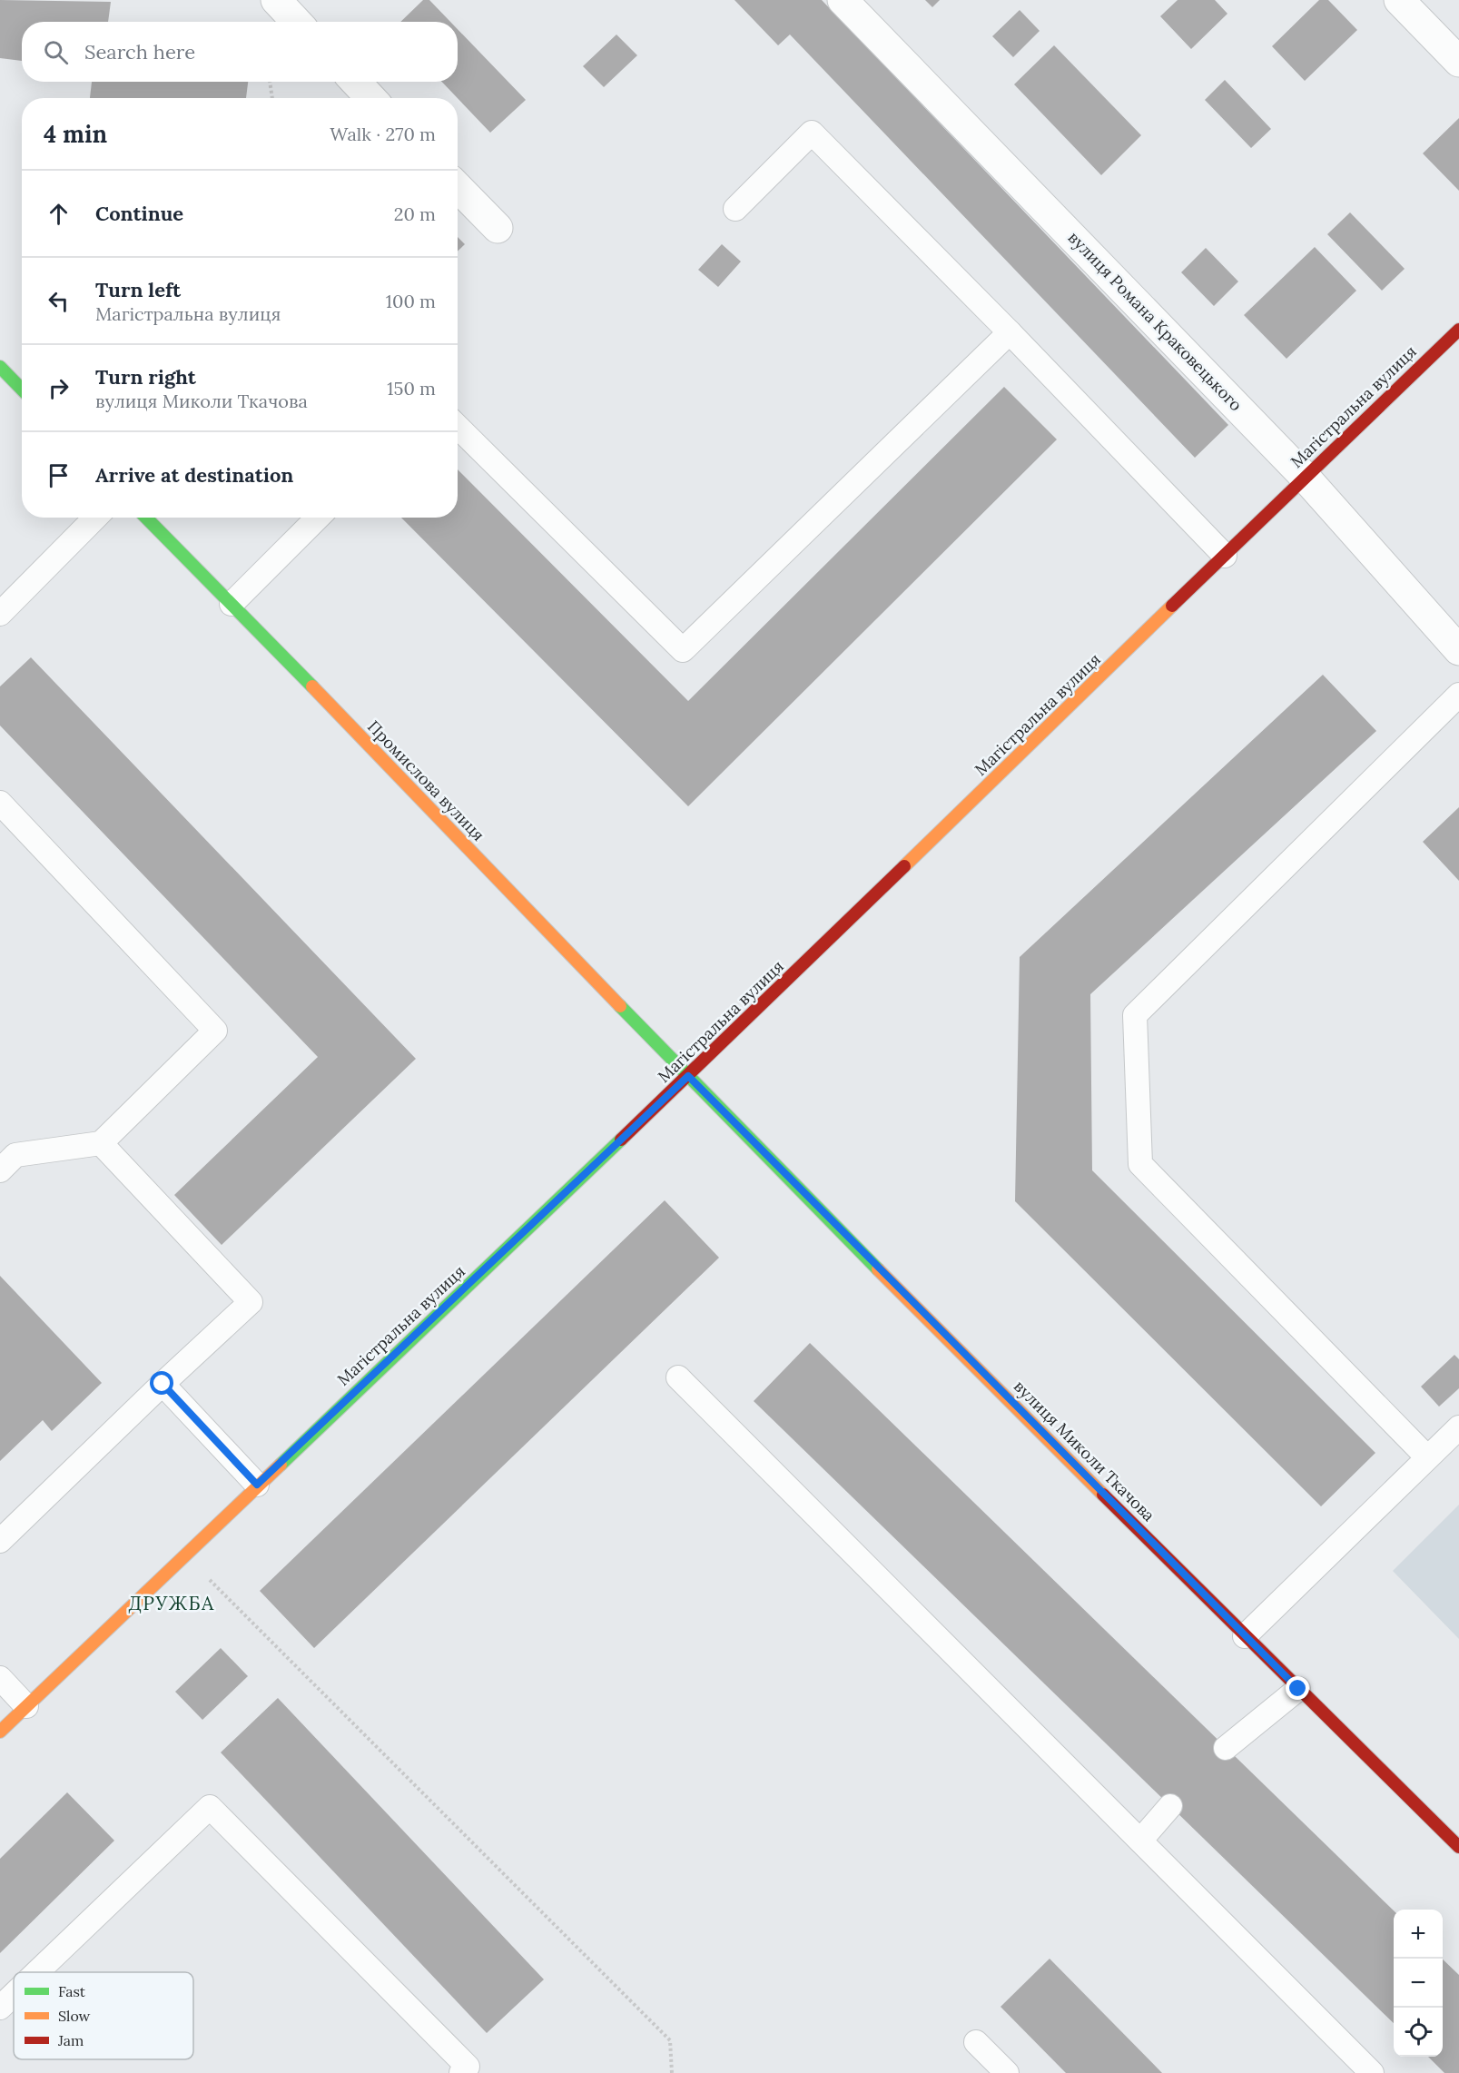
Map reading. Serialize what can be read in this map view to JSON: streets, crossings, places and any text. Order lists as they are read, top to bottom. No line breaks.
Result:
{"streets":{"street":["вулиця Романа Краковецького","Магістральна вулиця","Промислова вулиця","вулиця Миколи Ткачова"]},"crossings":[["вулиця Романа Краковецького","Магістральна вулиця"],["Магістральна вулиця","Промислова вулиця"],["Магістральна вулиця","вулиця Миколи Ткачова"],["Промислова вулиця","вулиця Миколи Ткачова"]],"districts":["ДРУЖБА"],"legend":["Fast","Slow","Jam"],"page":{"search":"Search here","heading":["4 min","Walk · 270 m"],"list":[["Continue","20 m"],["Turn left","Магістральна вулиця","100 m"],["Turn right","вулиця Миколи Ткачова","150 m"],"Arrive at destination"],"map_buttons":["+","−"]}}
